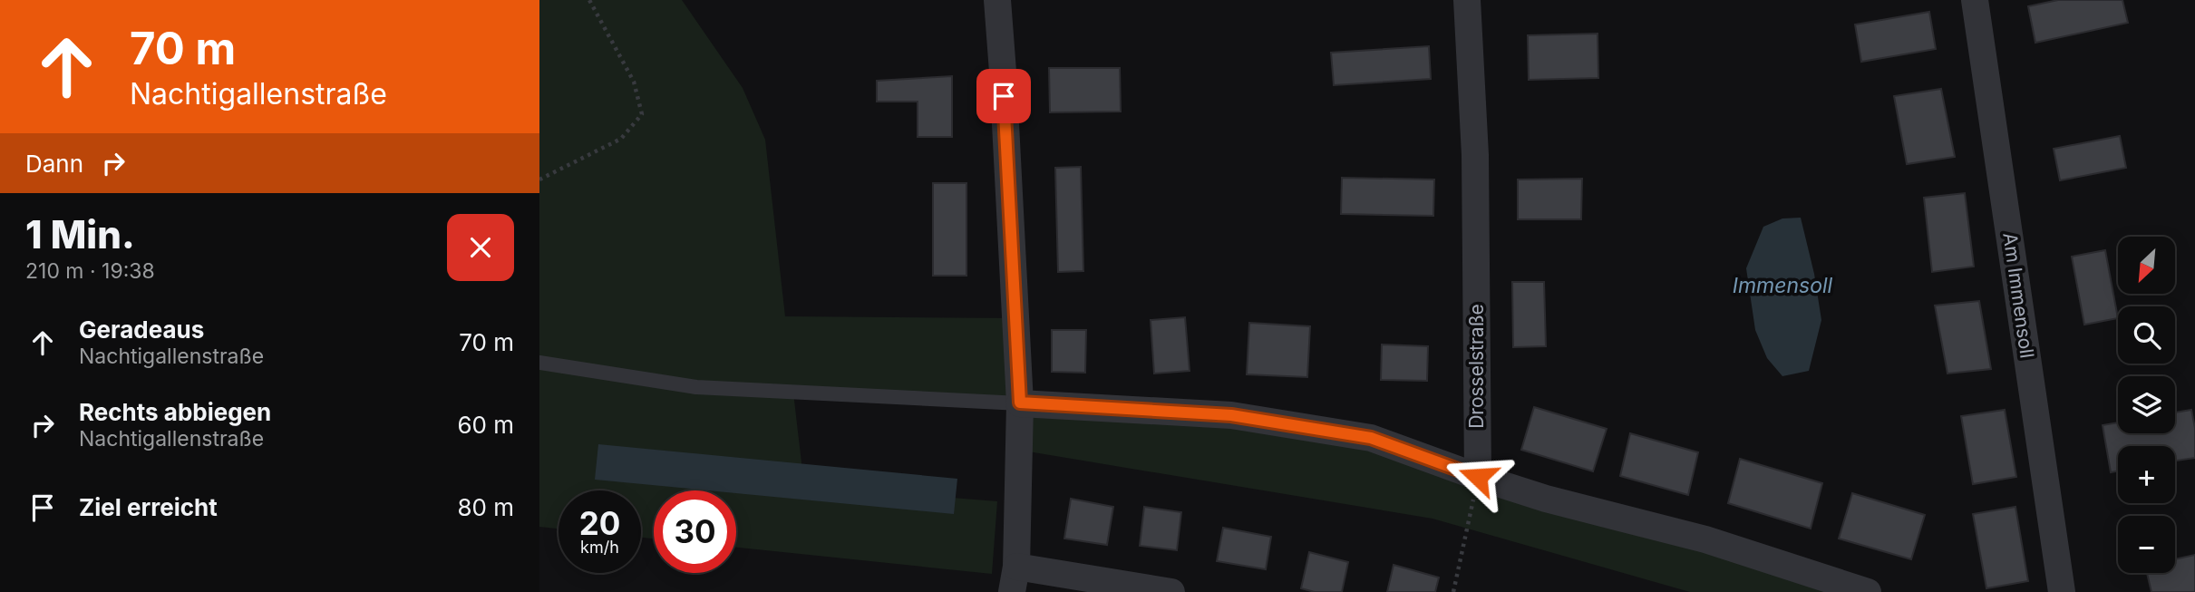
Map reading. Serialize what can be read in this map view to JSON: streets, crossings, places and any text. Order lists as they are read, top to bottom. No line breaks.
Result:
{"streets":{"street":["Am Immensoll","Drosselstraße"]},"water":["Immensoll"],"north":"bottom left","page":{"turn":["70 m","Nachtigallenstraße"],"then":"Dann","heading":["1 Min.","210 m · 19:38"],"map_buttons":["+","−"],"list":[{"name":"Geradeaus","note":"Nachtigallenstraße","value":"70 m"},{"name":"Rechts abbiegen","note":"Nachtigallenstraße","value":"60 m"},{"name":"Ziel erreicht","value":"80 m"}],"speed":"20 km/h","limit":"30"}}
